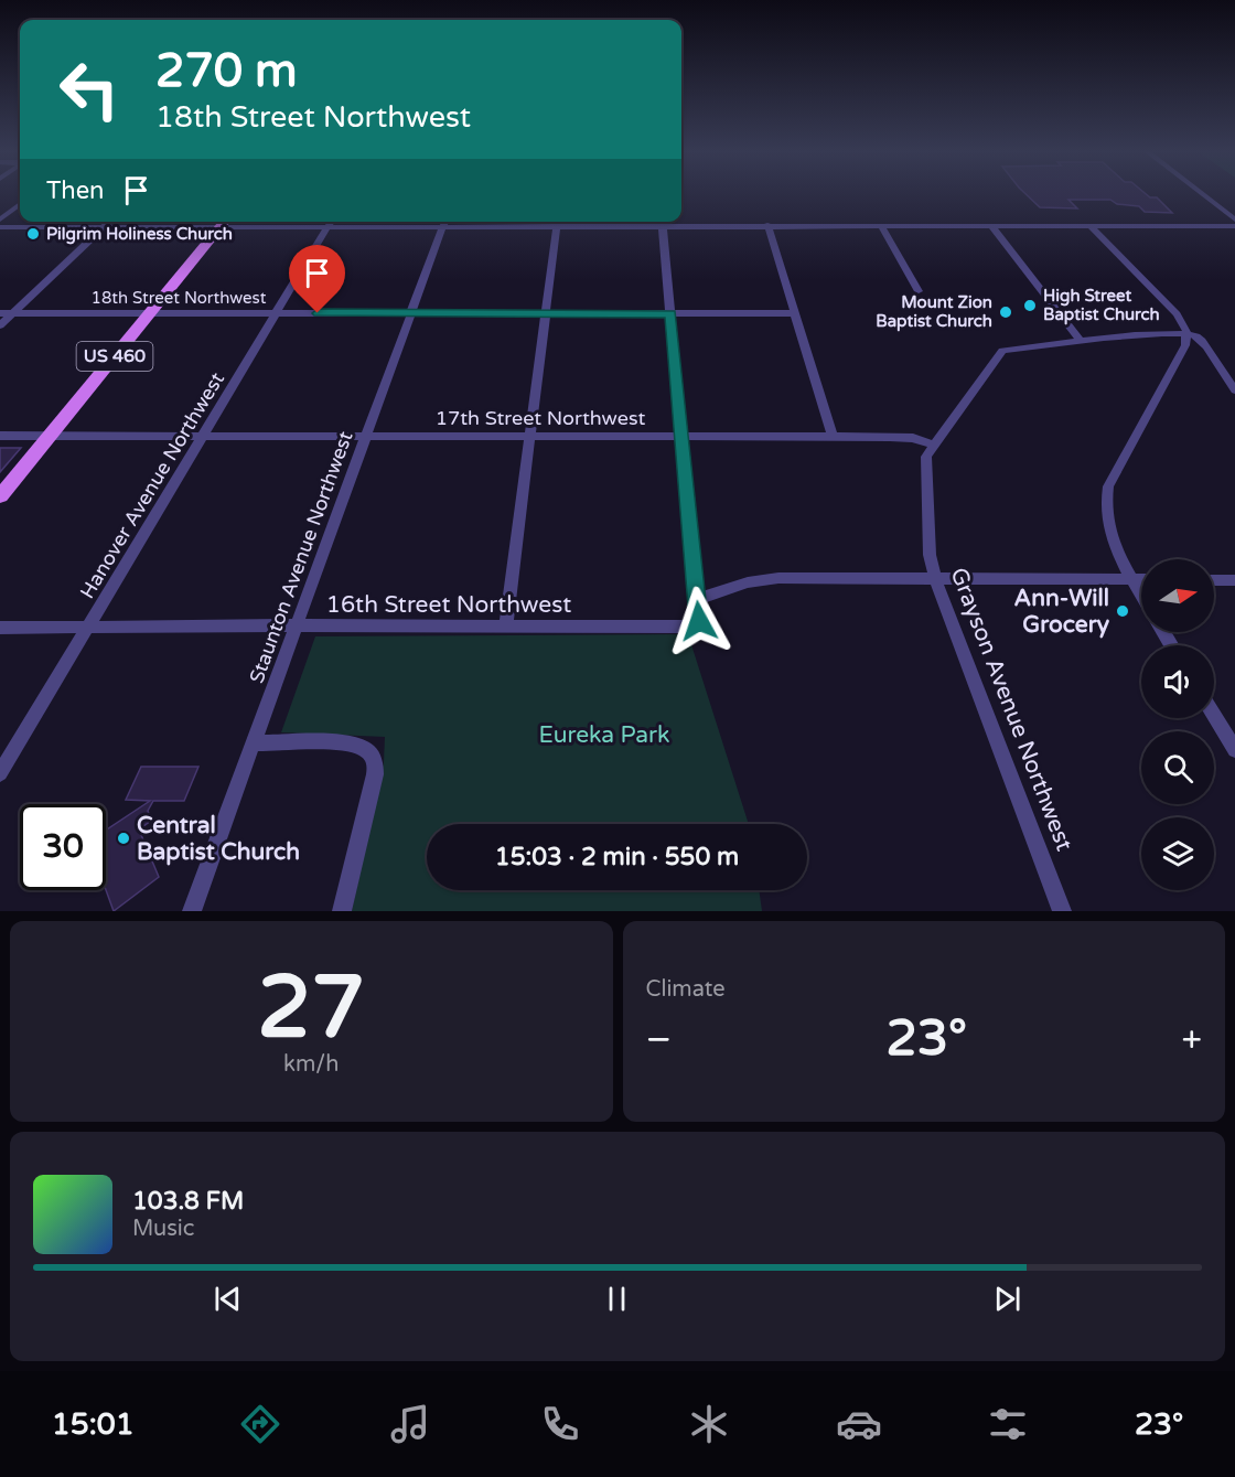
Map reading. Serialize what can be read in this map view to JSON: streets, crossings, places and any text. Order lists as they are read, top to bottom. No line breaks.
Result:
{"streets":{"main road":["US 460"],"street":["18th Street Northwest","17th Street Northwest","Hanover Avenue Northwest","Staunton Avenue Northwest","16th Street Northwest","Grayson Avenue Northwest"]},"crossings":[["18th Street Northwest","US 460"],["18th Street Northwest","Hanover Avenue Northwest"],["18th Street Northwest","Staunton Avenue Northwest"],["US 460","17th Street Northwest"],["17th Street Northwest","Hanover Avenue Northwest"],["17th Street Northwest","Staunton Avenue Northwest"],["17th Street Northwest","Grayson Avenue Northwest"],["Hanover Avenue Northwest","16th Street Northwest"],["Staunton Avenue Northwest","16th Street Northwest"]],"parks":["Eureka Park"],"places":["Pilgrim Holiness Church","High Street Baptist Church","Mount Zion Baptist Church","Ann-Will Grocery","Central Baptist Church"],"north":"right","page":{"turn":["270 m","18th Street Northwest"],"then":"Then","limit":"30","trip":"15:03 · 2 min · 550 m","tile":[["27","km/h"],"Climate"],"heat":["−","23°","+"],"song":["103.8 FM","Music"],"tabs":["15:01","23°"]}}
